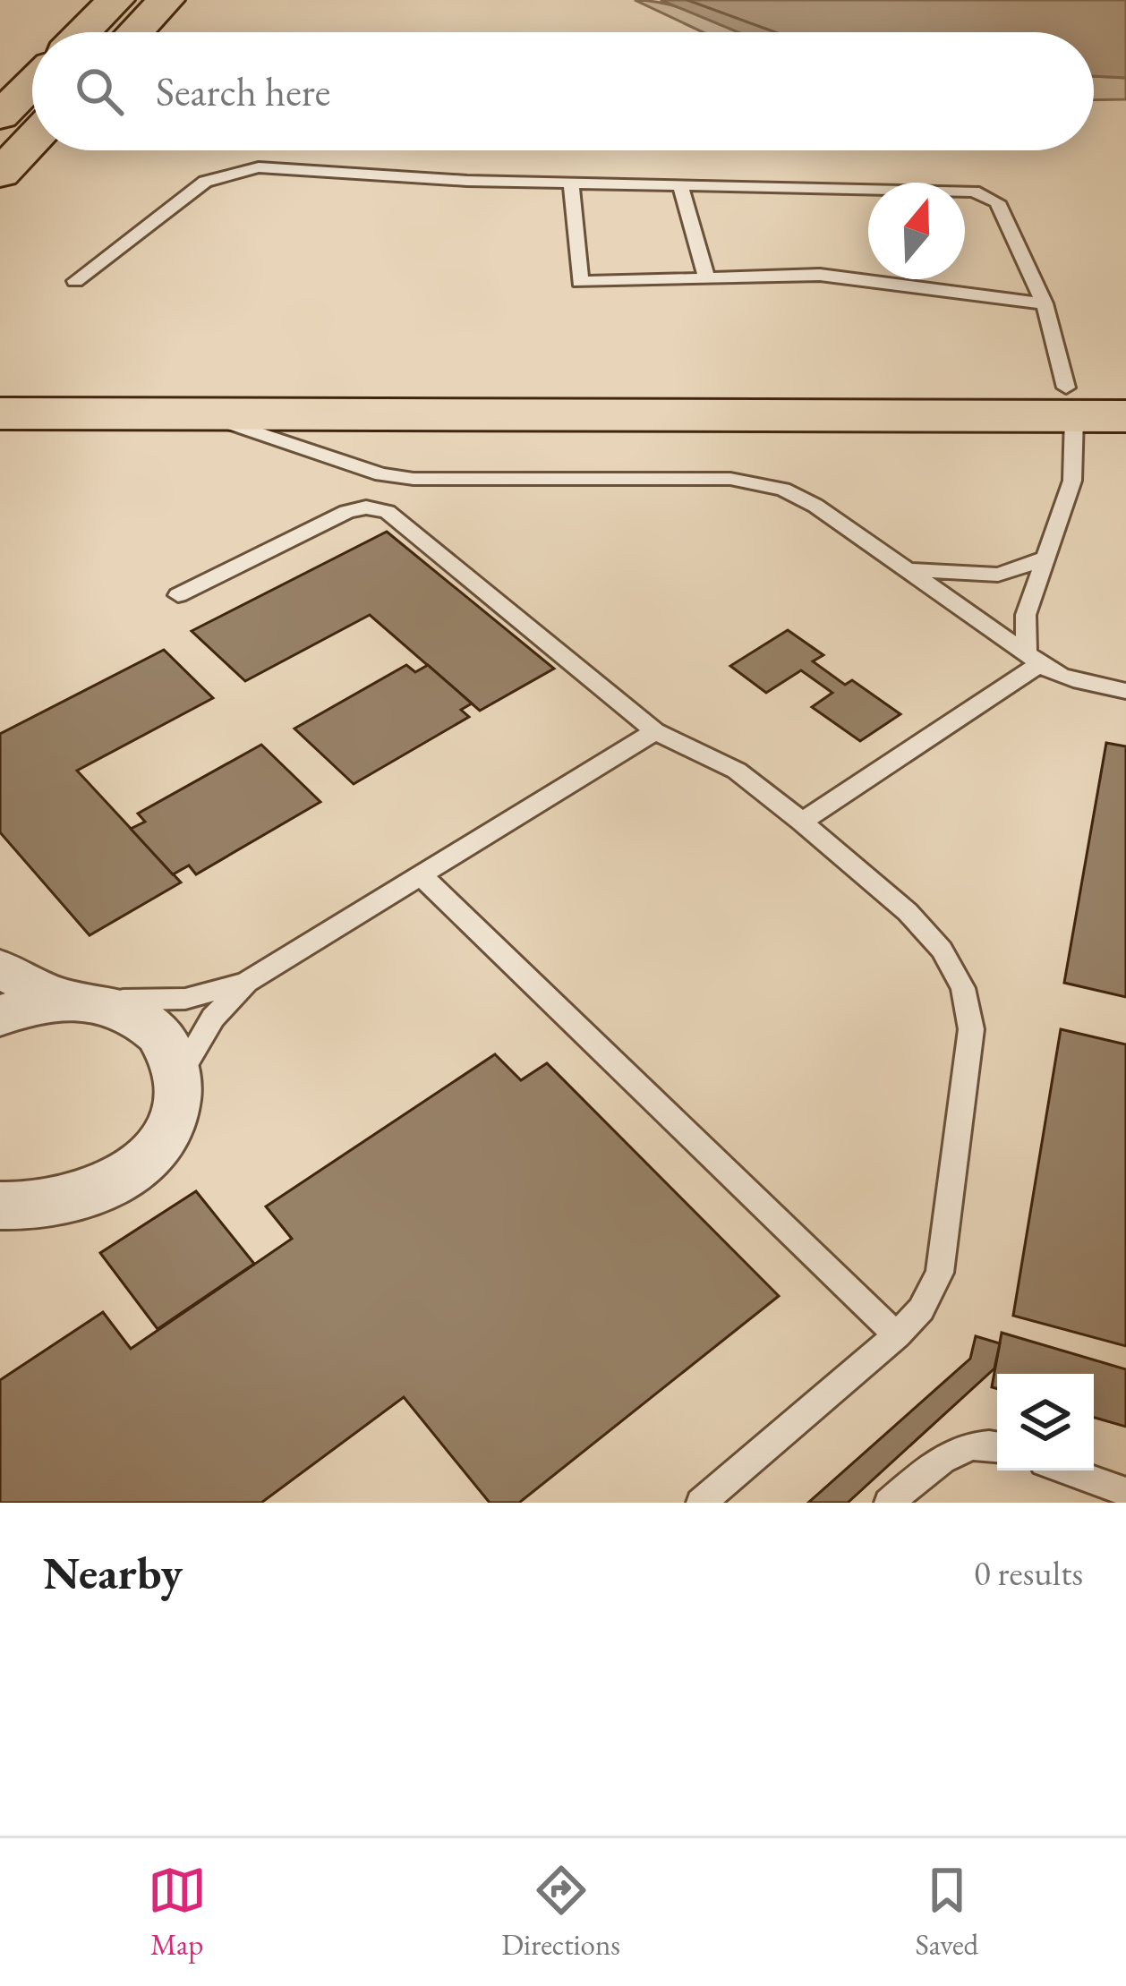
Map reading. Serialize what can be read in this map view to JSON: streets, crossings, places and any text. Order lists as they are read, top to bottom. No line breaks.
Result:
{"north":"top","page":{"search":"Search here","heading":["Nearby","0 results"],"nav":["Map","Directions","Saved"]}}
